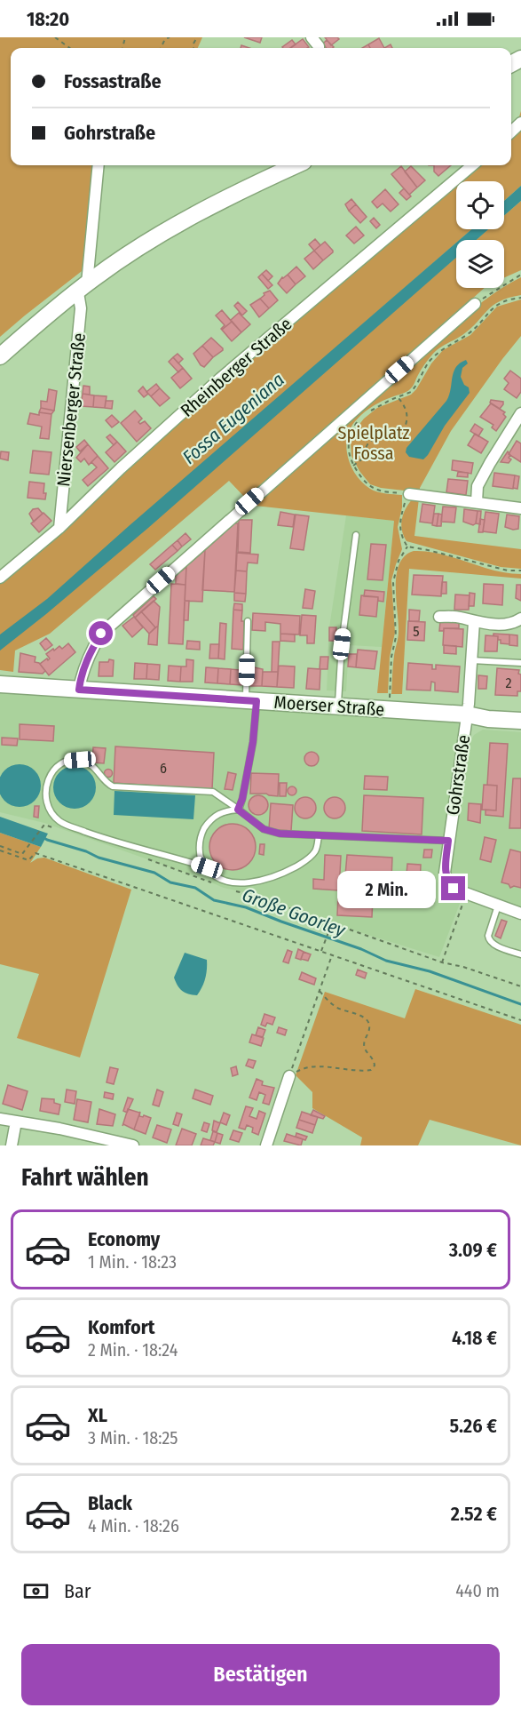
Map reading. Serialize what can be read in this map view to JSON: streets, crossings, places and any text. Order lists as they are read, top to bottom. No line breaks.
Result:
{"streets":{"main road":["Moerser Straße"],"street":["Rheinberger Straße","Niersenberger Straße","Gohrstraße"]},"crossings":[["Rheinberger Straße","Niersenberger Straße"],["Moerser Straße","Gohrstraße"]],"water":["Fossa Eugeniana","Große Goorley"],"parks":["Spielplatz Fossa"],"house_numbers":["5","2","6"],"page":{"status":"18:20","banner":["Fossastraße","Gohrstraße"],"bubble":"2 Min.","heading":"Fahrt wählen","list":[{"name":"Economy","note":"1 Min. · 18:23","value":"3.09 €"},{"name":"Komfort","note":"2 Min. · 18:24","value":"4.18 €"},{"name":"XL","note":"3 Min. · 18:25","value":"5.26 €"},{"name":"Black","note":"4 Min. · 18:26","value":"2.52 €"}],"pay":["Bar","440 m"],"buttons":"Bestätigen"}}
